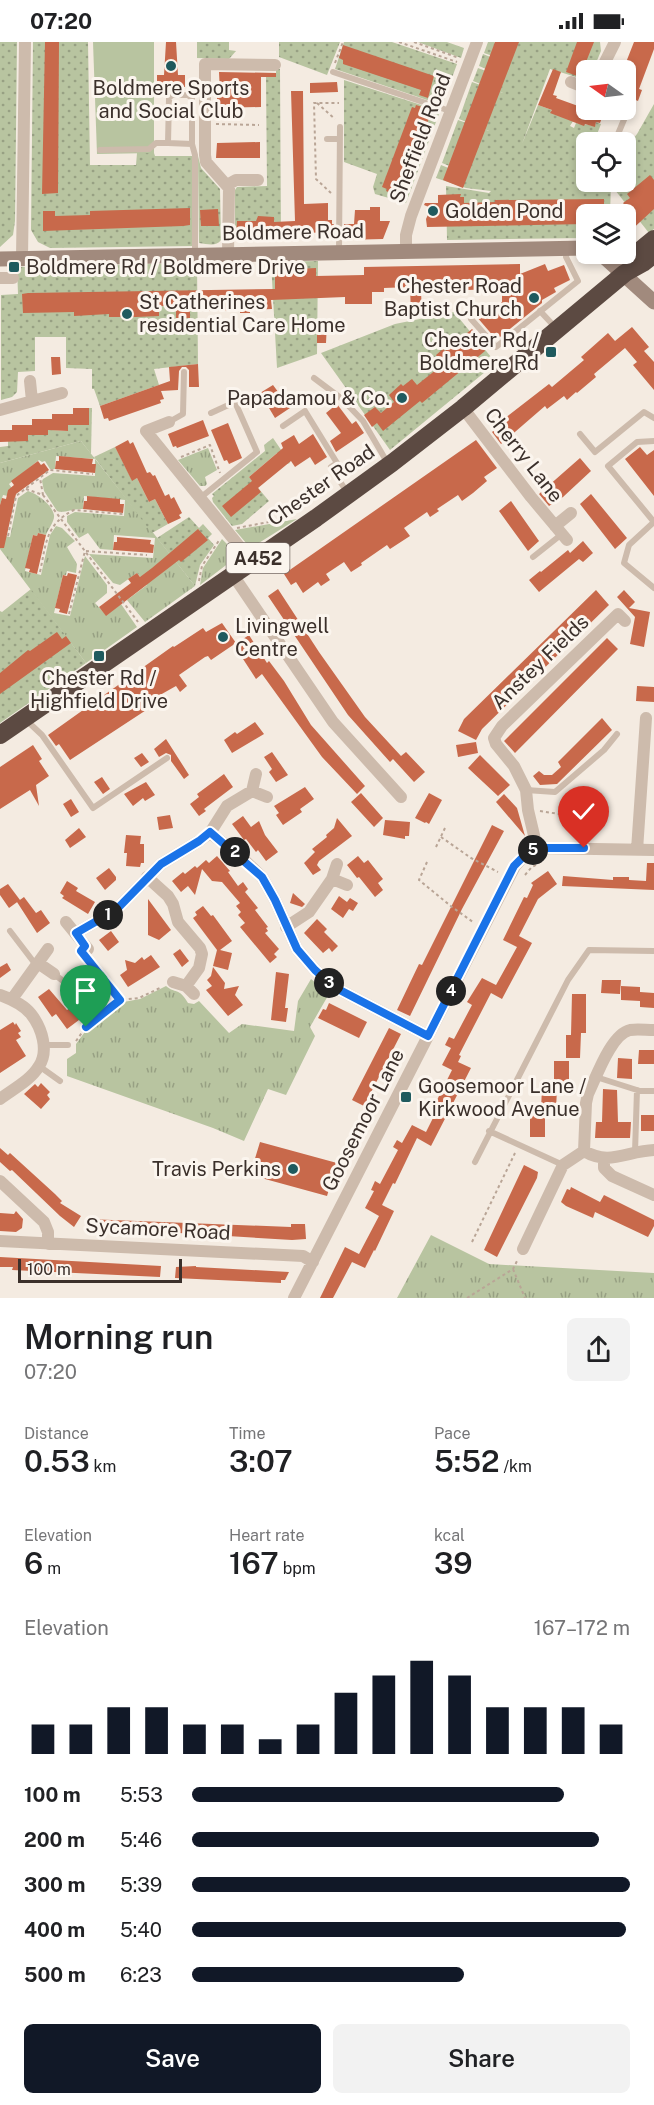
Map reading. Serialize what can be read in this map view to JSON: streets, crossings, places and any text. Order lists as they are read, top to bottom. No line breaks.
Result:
{"streets":{"highway":["Chester Road","A452"],"main road":["Boldmere Road"],"street":["Sheffield Road","Cherry Lane","Anstey Fields","Goosemoor Lane","Sycamore Road"]},"crossings":[["Sheffield Road","Boldmere Road"],["Cherry Lane","Chester Road"],["Anstey Fields","Goosemoor Lane"],["Goosemoor Lane","Sycamore Road"]],"places":{"other":["Boldmere Sports and Social Club","Golden Pond","Chester Road Baptist Church","St Catherines residential Care Home","Papadamou & Co.","Livingwell Centre","Travis Perkins"],"transit":["Boldmere Rd / Boldmere Drive","Chester Rd / Boldmere Rd","Chester Rd / Highfield Drive","Goosemoor Lane / Kirkwood Avenue"]},"scale_bar":"100 m","north":"left","page":{"status":"07:20","pins":["5","2","1","3","4"],"scale":"100 m","heading":["Morning run","07:20"],"stats":[["Distance","0.53 km"],["Time","3:07"],["Pace","5:52 /km"],["Elevation","6 m"],["Heart rate","167 bpm"],["kcal","39"]],"chart":["Elevation","167–172 m"],"list":[{"name":"100 m","note":"5:53"},{"name":"200 m","note":"5:46"},{"name":"300 m","note":"5:39"},{"name":"400 m","note":"5:40"},{"name":"500 m","note":"6:23"}],"buttons":["Save","Share"]}}
